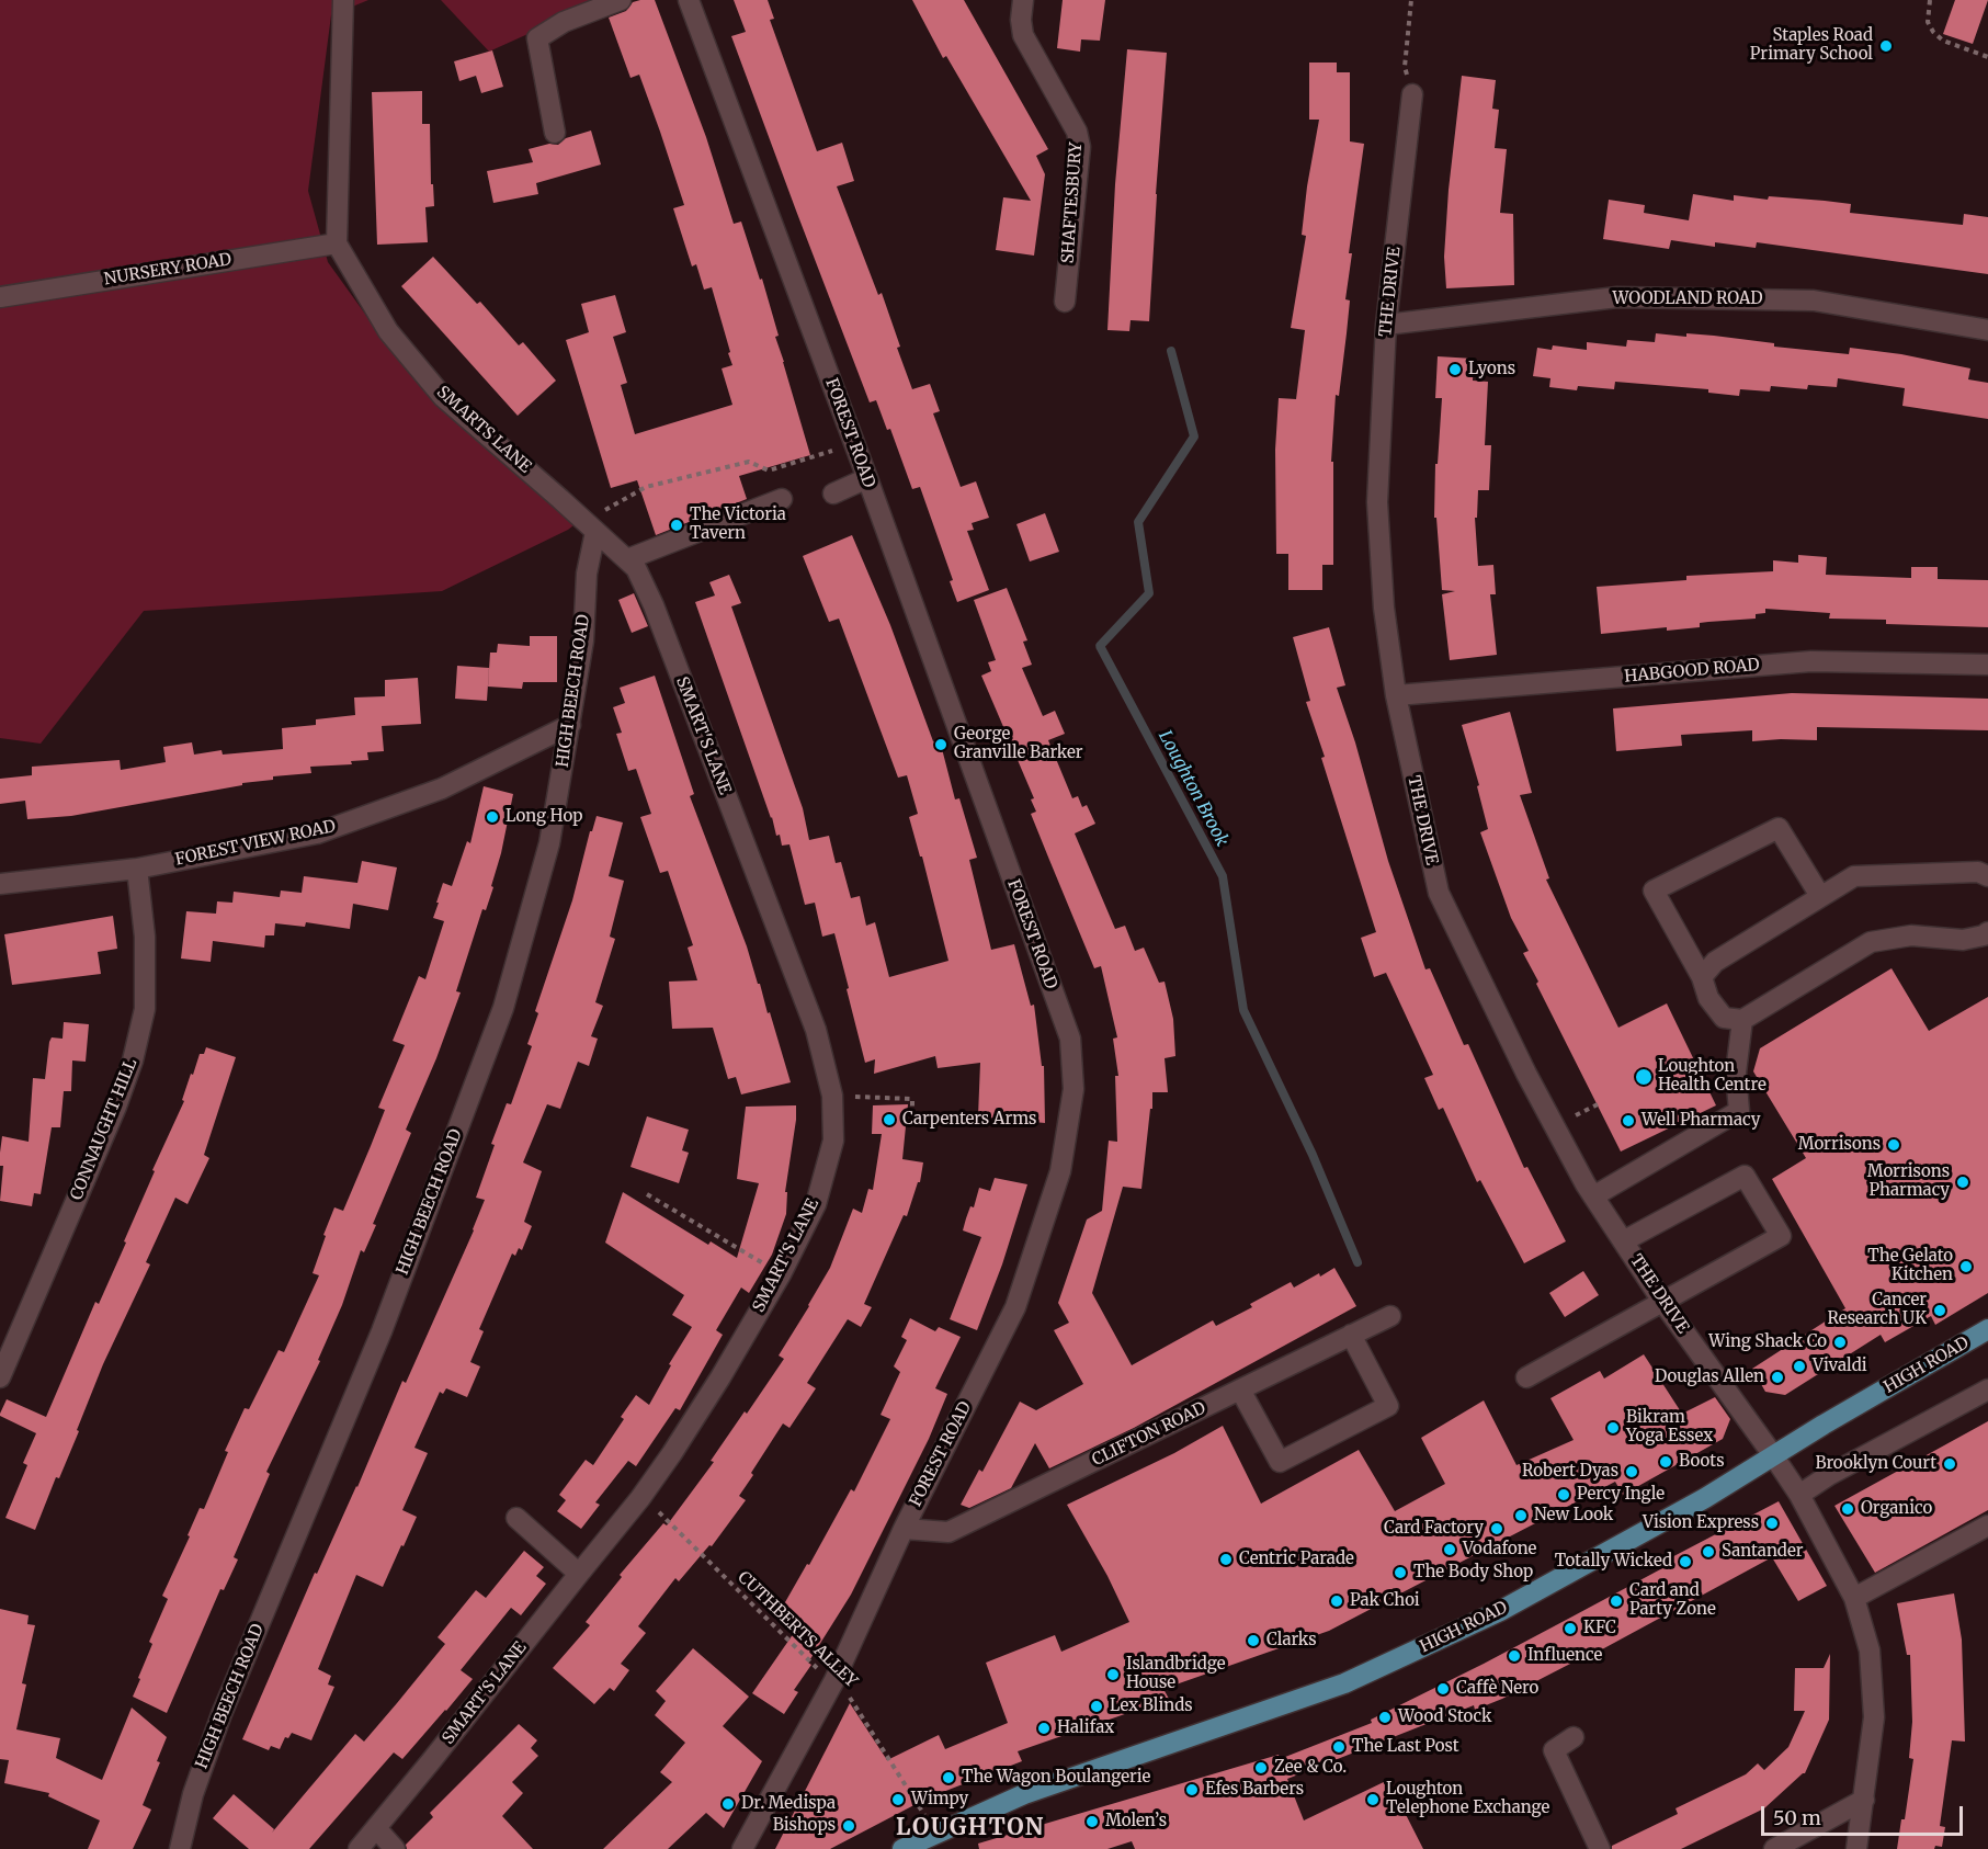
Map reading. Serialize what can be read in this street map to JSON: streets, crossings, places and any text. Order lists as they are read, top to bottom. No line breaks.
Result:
{"streets":{"main road":["HIGH ROAD"],"street":["SHAFTESBURY","NURSERY ROAD","THE DRIVE","WOODLAND ROAD","SMARTS LANE","FOREST ROAD","HABGOOD ROAD","HIGH BEECH ROAD","SMART'S LANE","FOREST VIEW ROAD","CONNAUGHT HILL","CLIFTON ROAD"],"path":["CUTHBERTS ALLEY"]},"crossings":[["NURSERY ROAD","SMARTS LANE"],["THE DRIVE","WOODLAND ROAD"],["THE DRIVE","HABGOOD ROAD"],["THE DRIVE","HIGH ROAD"],["SMARTS LANE","HIGH BEECH ROAD"],["SMARTS LANE","SMART'S LANE"],["FOREST ROAD","CLIFTON ROAD"],["FOREST ROAD","CUTHBERTS ALLEY"],["HIGH BEECH ROAD","FOREST VIEW ROAD"],["SMART'S LANE","CUTHBERTS ALLEY"],["FOREST VIEW ROAD","CONNAUGHT HILL"],["HIGH ROAD","CUTHBERTS ALLEY"]],"districts":["LOUGHTON"],"water":["Loughton Brook"],"places":["Staples Road Primary School","Lyons","The Victoria Tavern","George Granville Barker","Long Hop","Loughton Health Centre","Carpenters Arms","Well Pharmacy","Morrisons","Morrisons Pharmacy","The Gelato Kitchen","Cancer Research UK","Wing Shack Co","Vivaldi","Douglas Allen","Bikram Yoga Essex","Boots","Brooklyn Court","Robert Dyas","Percy Ingle","Organico","New Look","Vision Express","Card Factory","Vodafone","Santander","Centric Parade","Totally Wicked","The Body Shop","Pak Choi","Card and Party Zone","KFC","Clarks","Influence","Islandbridge House","Caffè Nero","Lex Blinds","Wood Stock","Halifax","The Last Post","Zee & Co.","The Wagon Boulangerie","Efes Barbers","Wimpy","Loughton Telephone Exchange","Dr. Medispa","Molen’s","Bishops"],"scale_bar":"50 m"}
